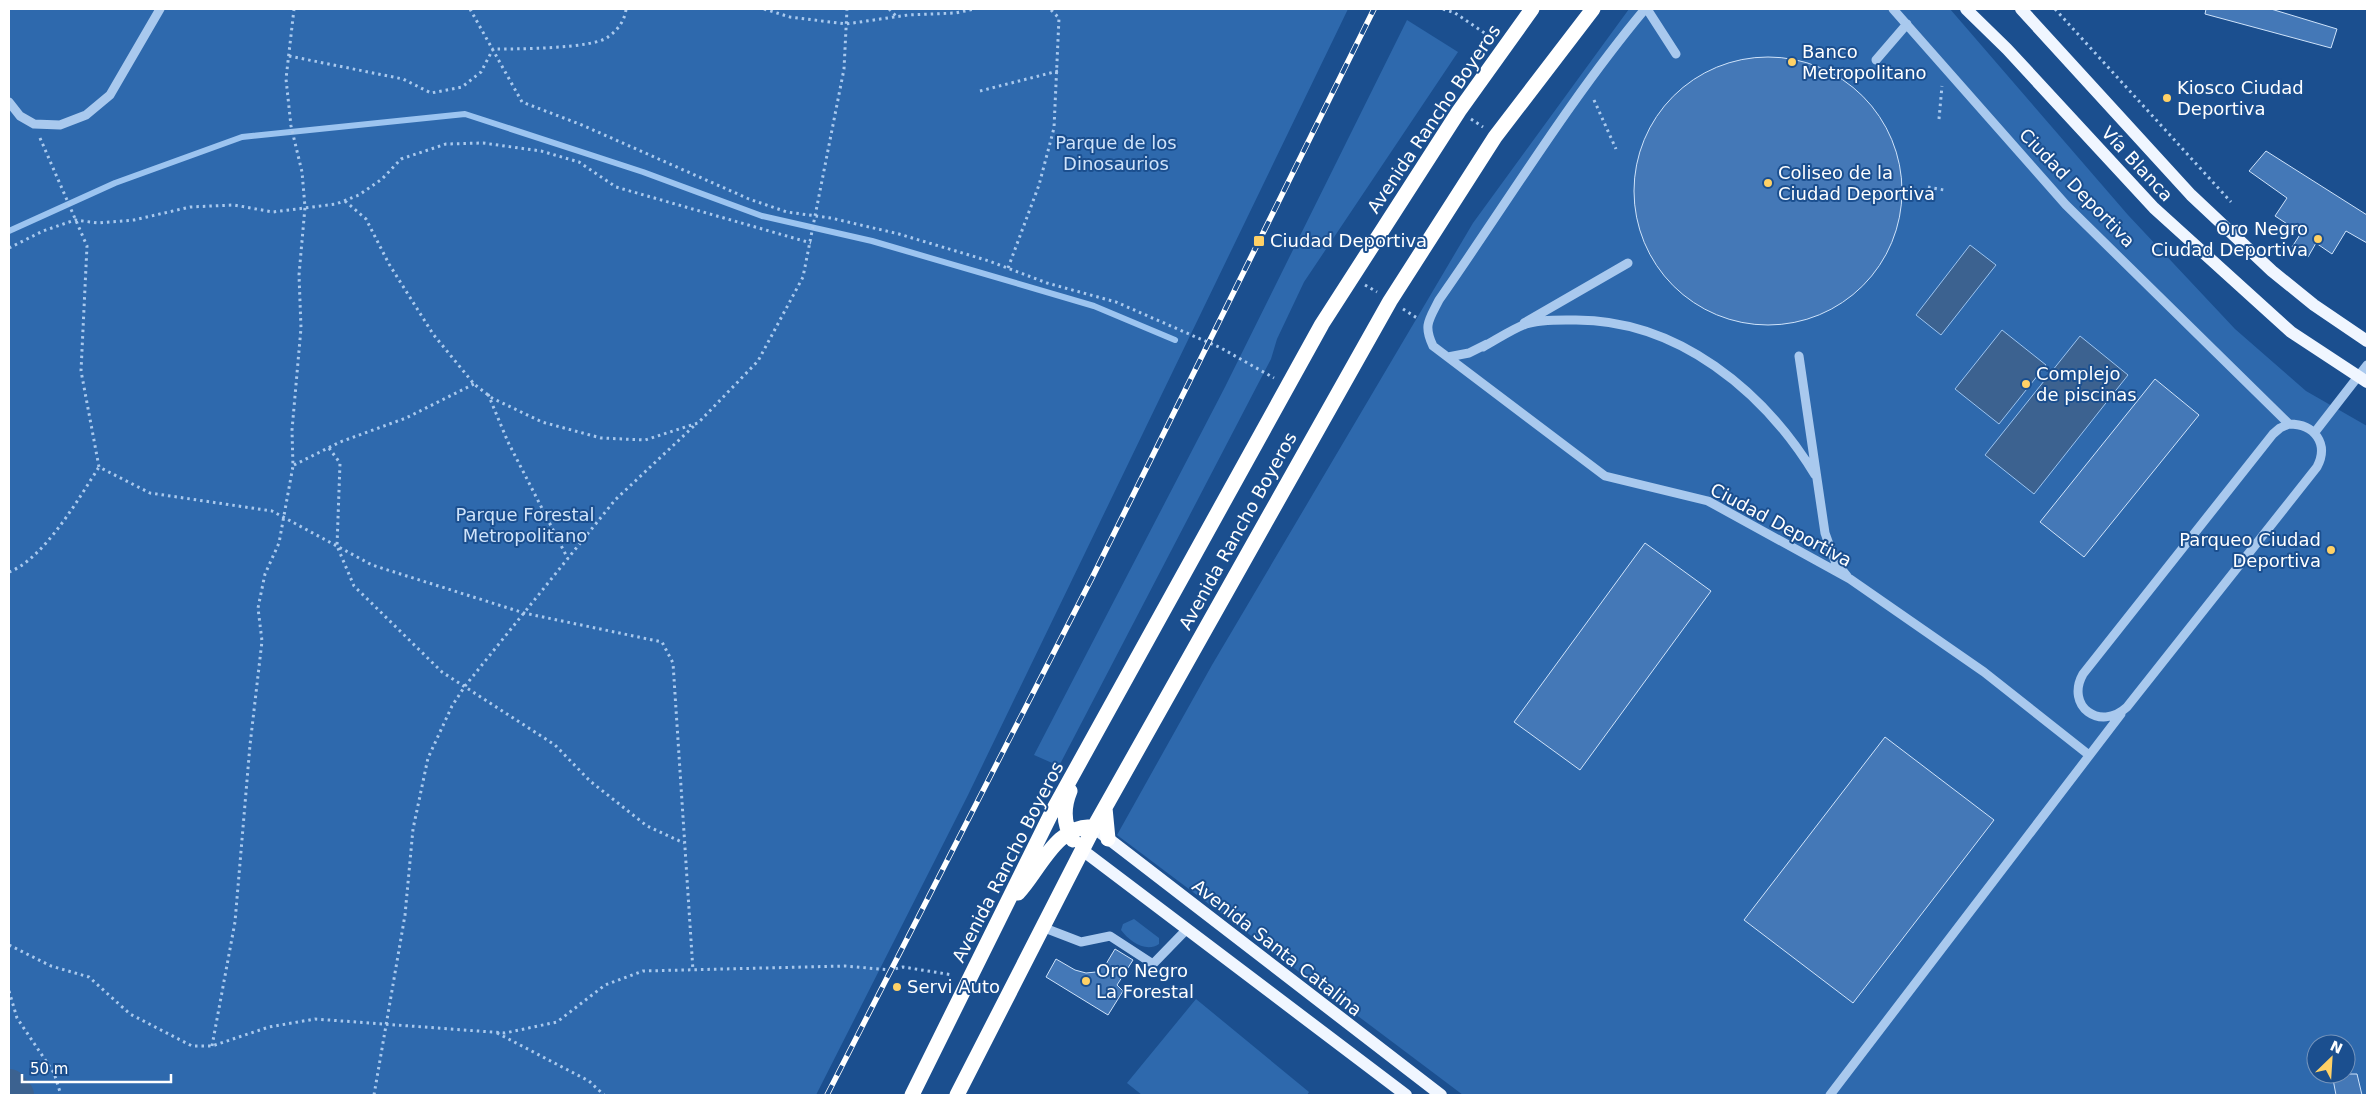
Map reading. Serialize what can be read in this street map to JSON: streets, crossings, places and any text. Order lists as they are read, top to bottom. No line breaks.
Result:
{"streets":{"highway":["Avenida Rancho Boyeros"],"main road":["Vía Blanca","Avenida Santa Catalina"],"street":["Ciudad Deportiva"]},"crossings":[["Avenida Rancho Boyeros","Avenida Santa Catalina"]],"parks":["Parque de los Dinosaurios","Parque Forestal Metropolitano"],"places":{"other":["Banco Metropolitano","Kiosco Ciudad Deportiva","Coliseo de la Ciudad Deportiva","Oro Negro Ciudad Deportiva","Complejo de piscinas","Parqueo Ciudad Deportiva","Oro Negro La Forestal","Servi Auto"],"transit":["Ciudad Deportiva"]},"scale_bar":"50 m","north":"top right"}
